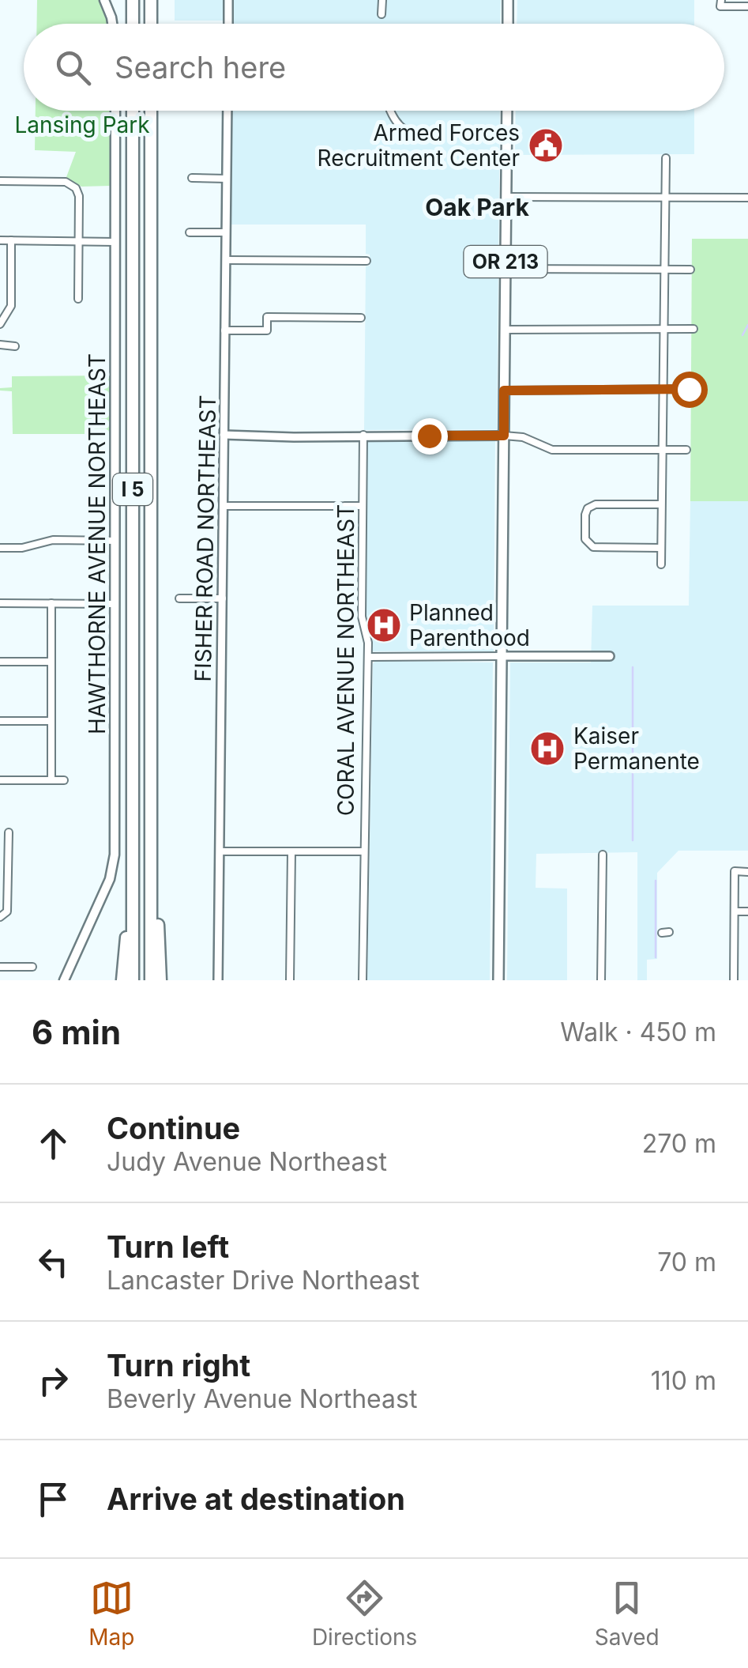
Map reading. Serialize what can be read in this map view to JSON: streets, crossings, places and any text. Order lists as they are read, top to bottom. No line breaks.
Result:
{"streets":{"highway":["I 5"],"main road":["OR 213","HAWTHORNE AVENUE NORTHEAST"],"street":["FISHER ROAD NORTHEAST","CORAL AVENUE NORTHEAST"]},"districts":["Oak Park"],"parks":["Lansing Park"],"places":{"public building":["Armed Forces Recruitment Center"],"hospital":["Planned Parenthood","Kaiser Permanente"]},"page":{"search":"Search here","heading":["6 min","Walk · 450 m"],"list":[["Continue","Judy Avenue Northeast","270 m"],["Turn left","Lancaster Drive Northeast","70 m"],["Turn right","Beverly Avenue Northeast","110 m"],"Arrive at destination"],"nav":["Map","Directions","Saved"]}}
